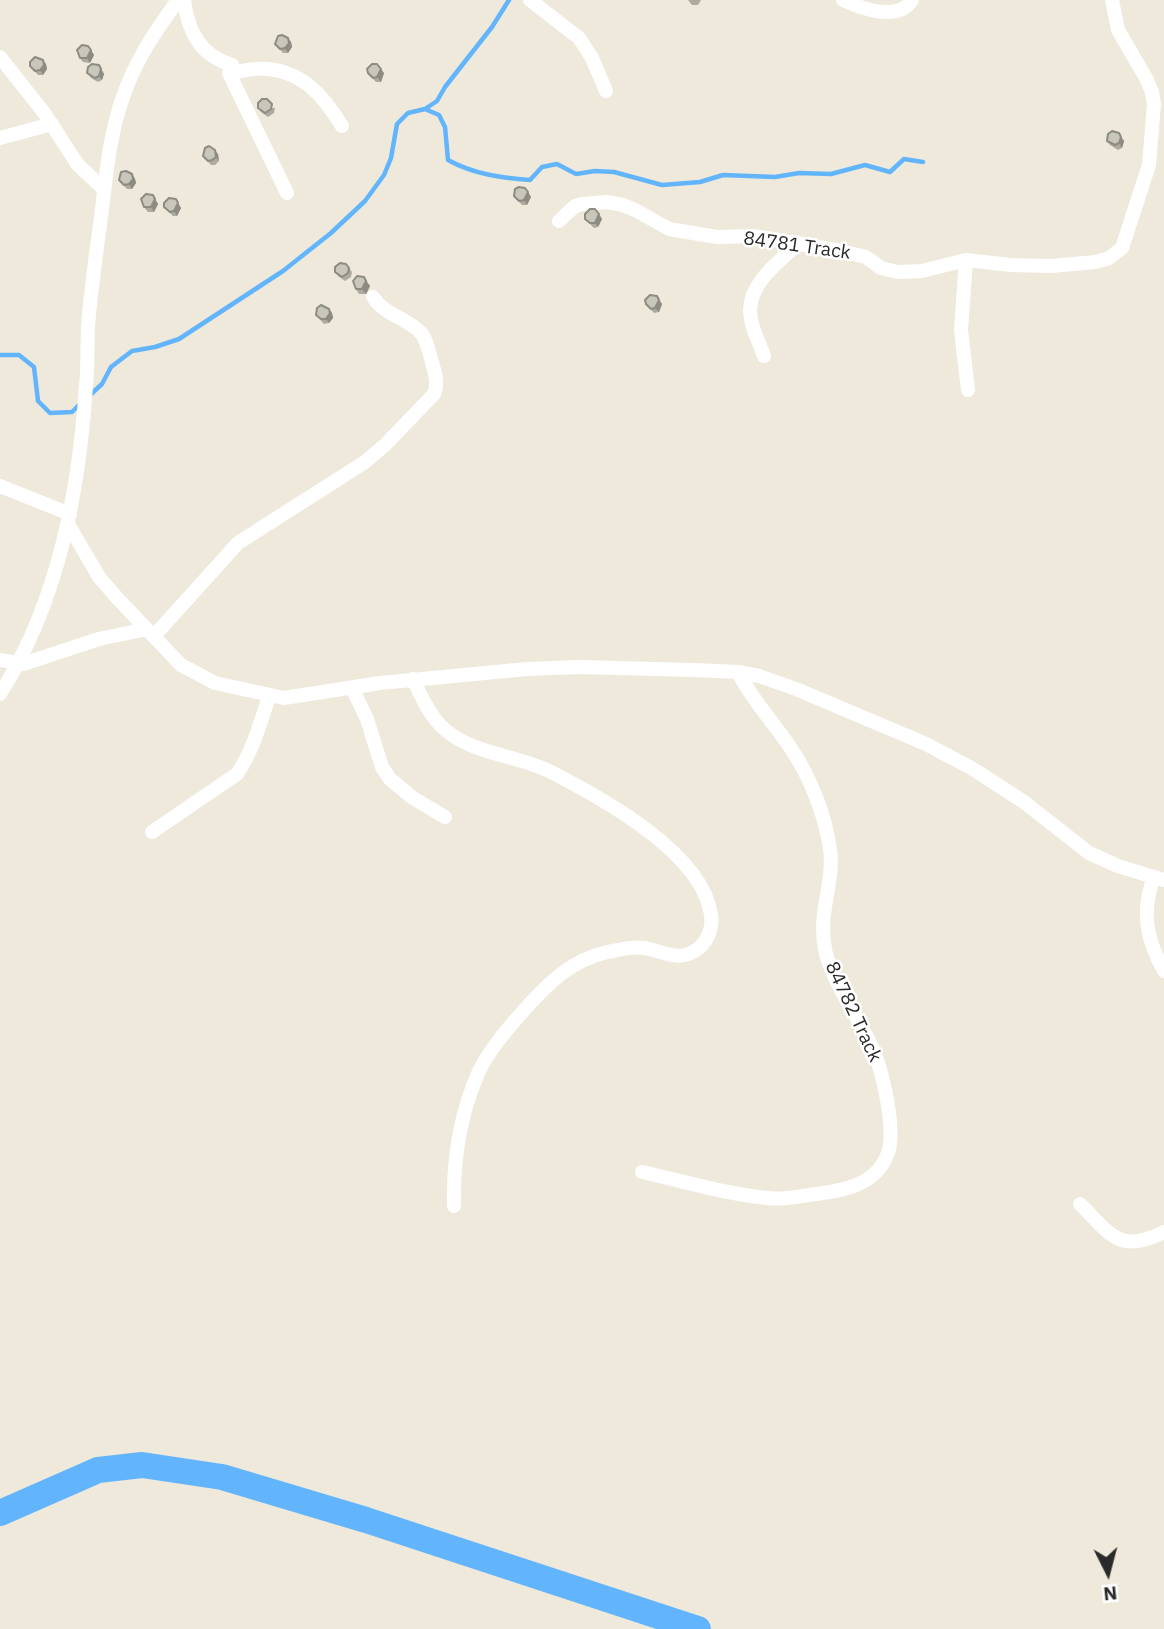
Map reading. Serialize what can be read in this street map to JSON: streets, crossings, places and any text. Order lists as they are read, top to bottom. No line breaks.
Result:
{"streets":{"street":["84781 Track","84782 Track"]},"north":"bottom"}
